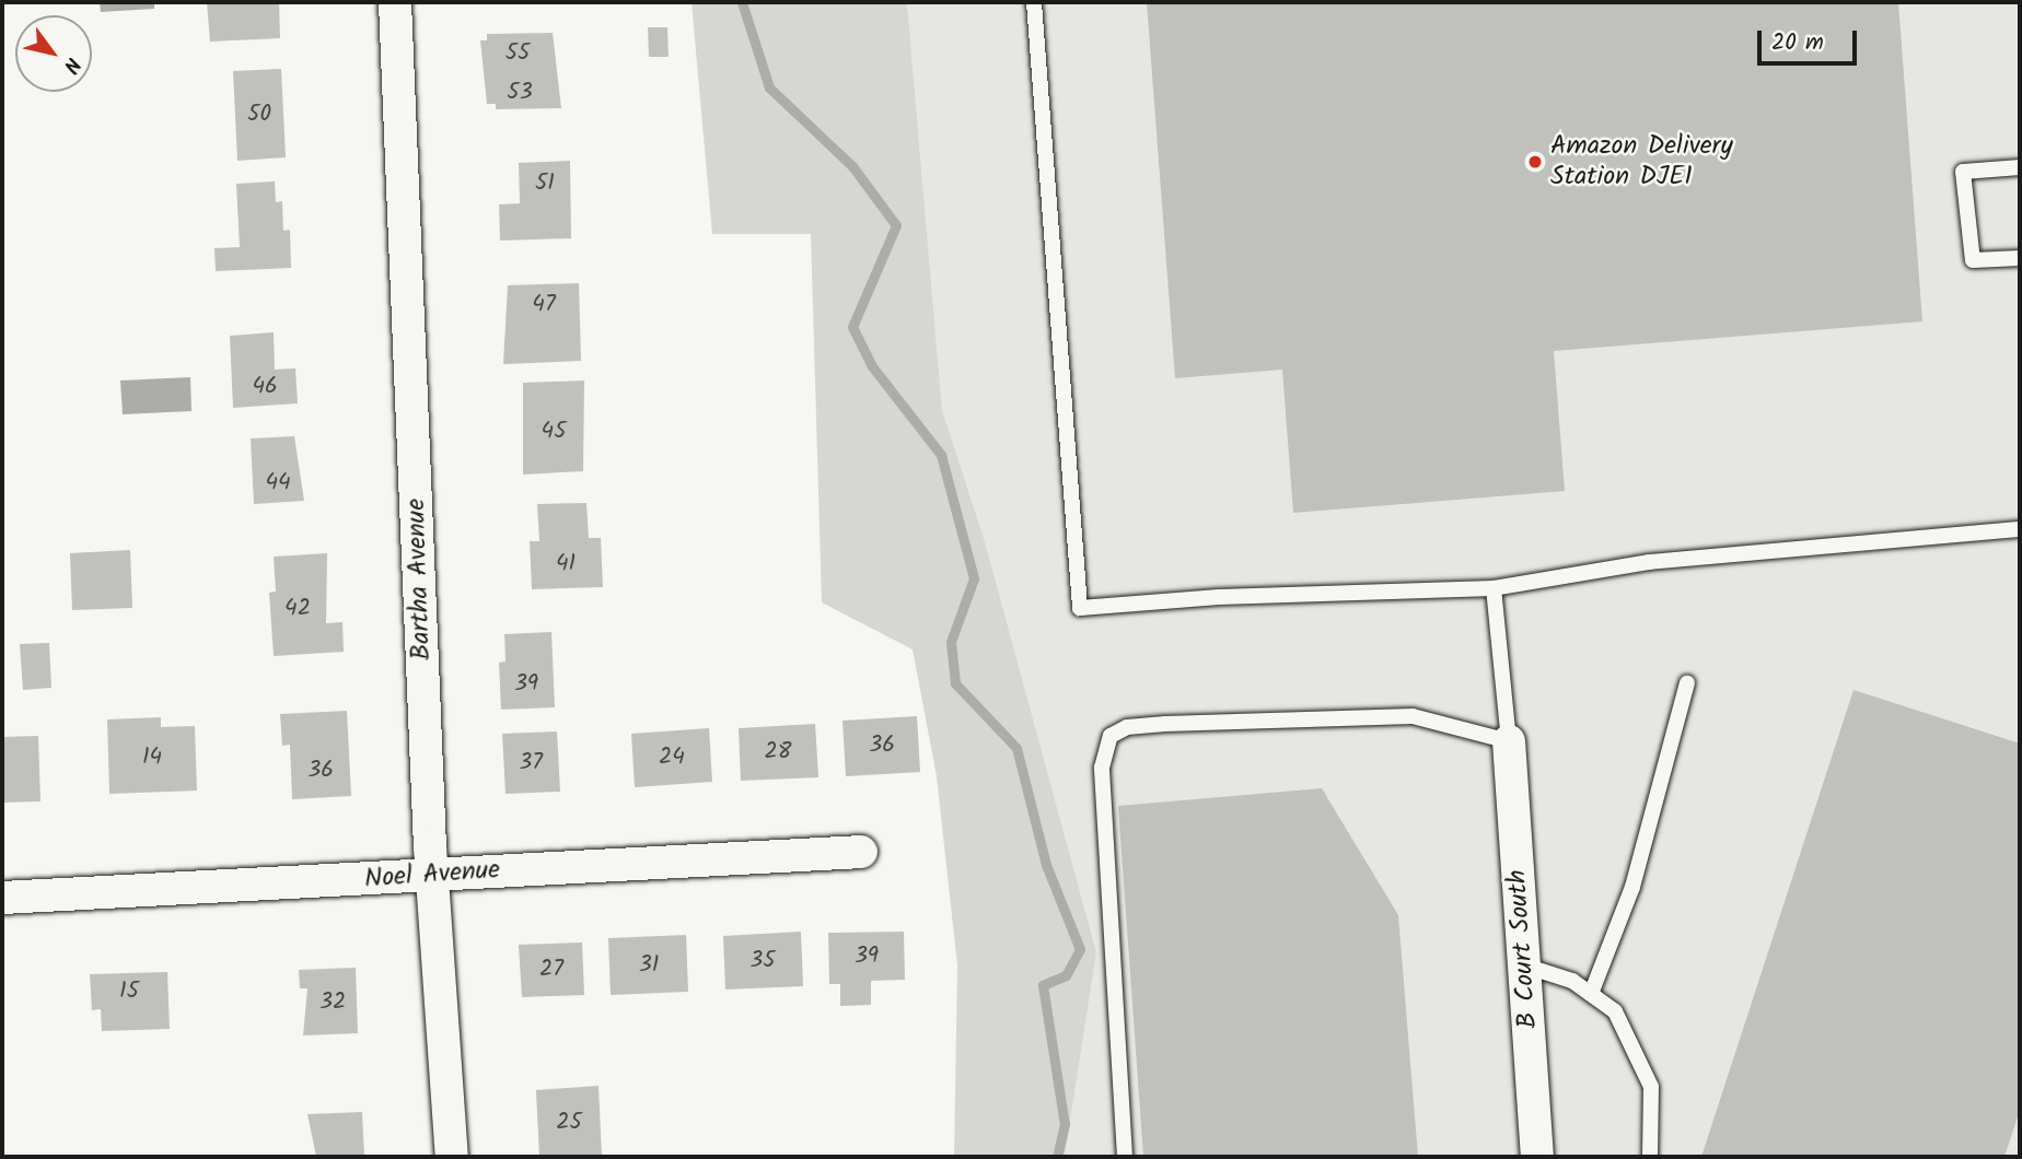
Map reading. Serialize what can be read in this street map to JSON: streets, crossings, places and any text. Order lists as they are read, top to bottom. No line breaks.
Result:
{"streets":{"street":["Bartha Avenue","Noel Avenue","B Court South"]},"crossings":[["Bartha Avenue","Noel Avenue"]],"places":["Amazon Delivery Station DJE1"],"house_numbers":["55","53","50","51","47","46","45","44","41","42","39","36","28","14","24","37","36","39","35","31","27","15","32","25"],"scale_bar":"20 m","north":"bottom right"}
